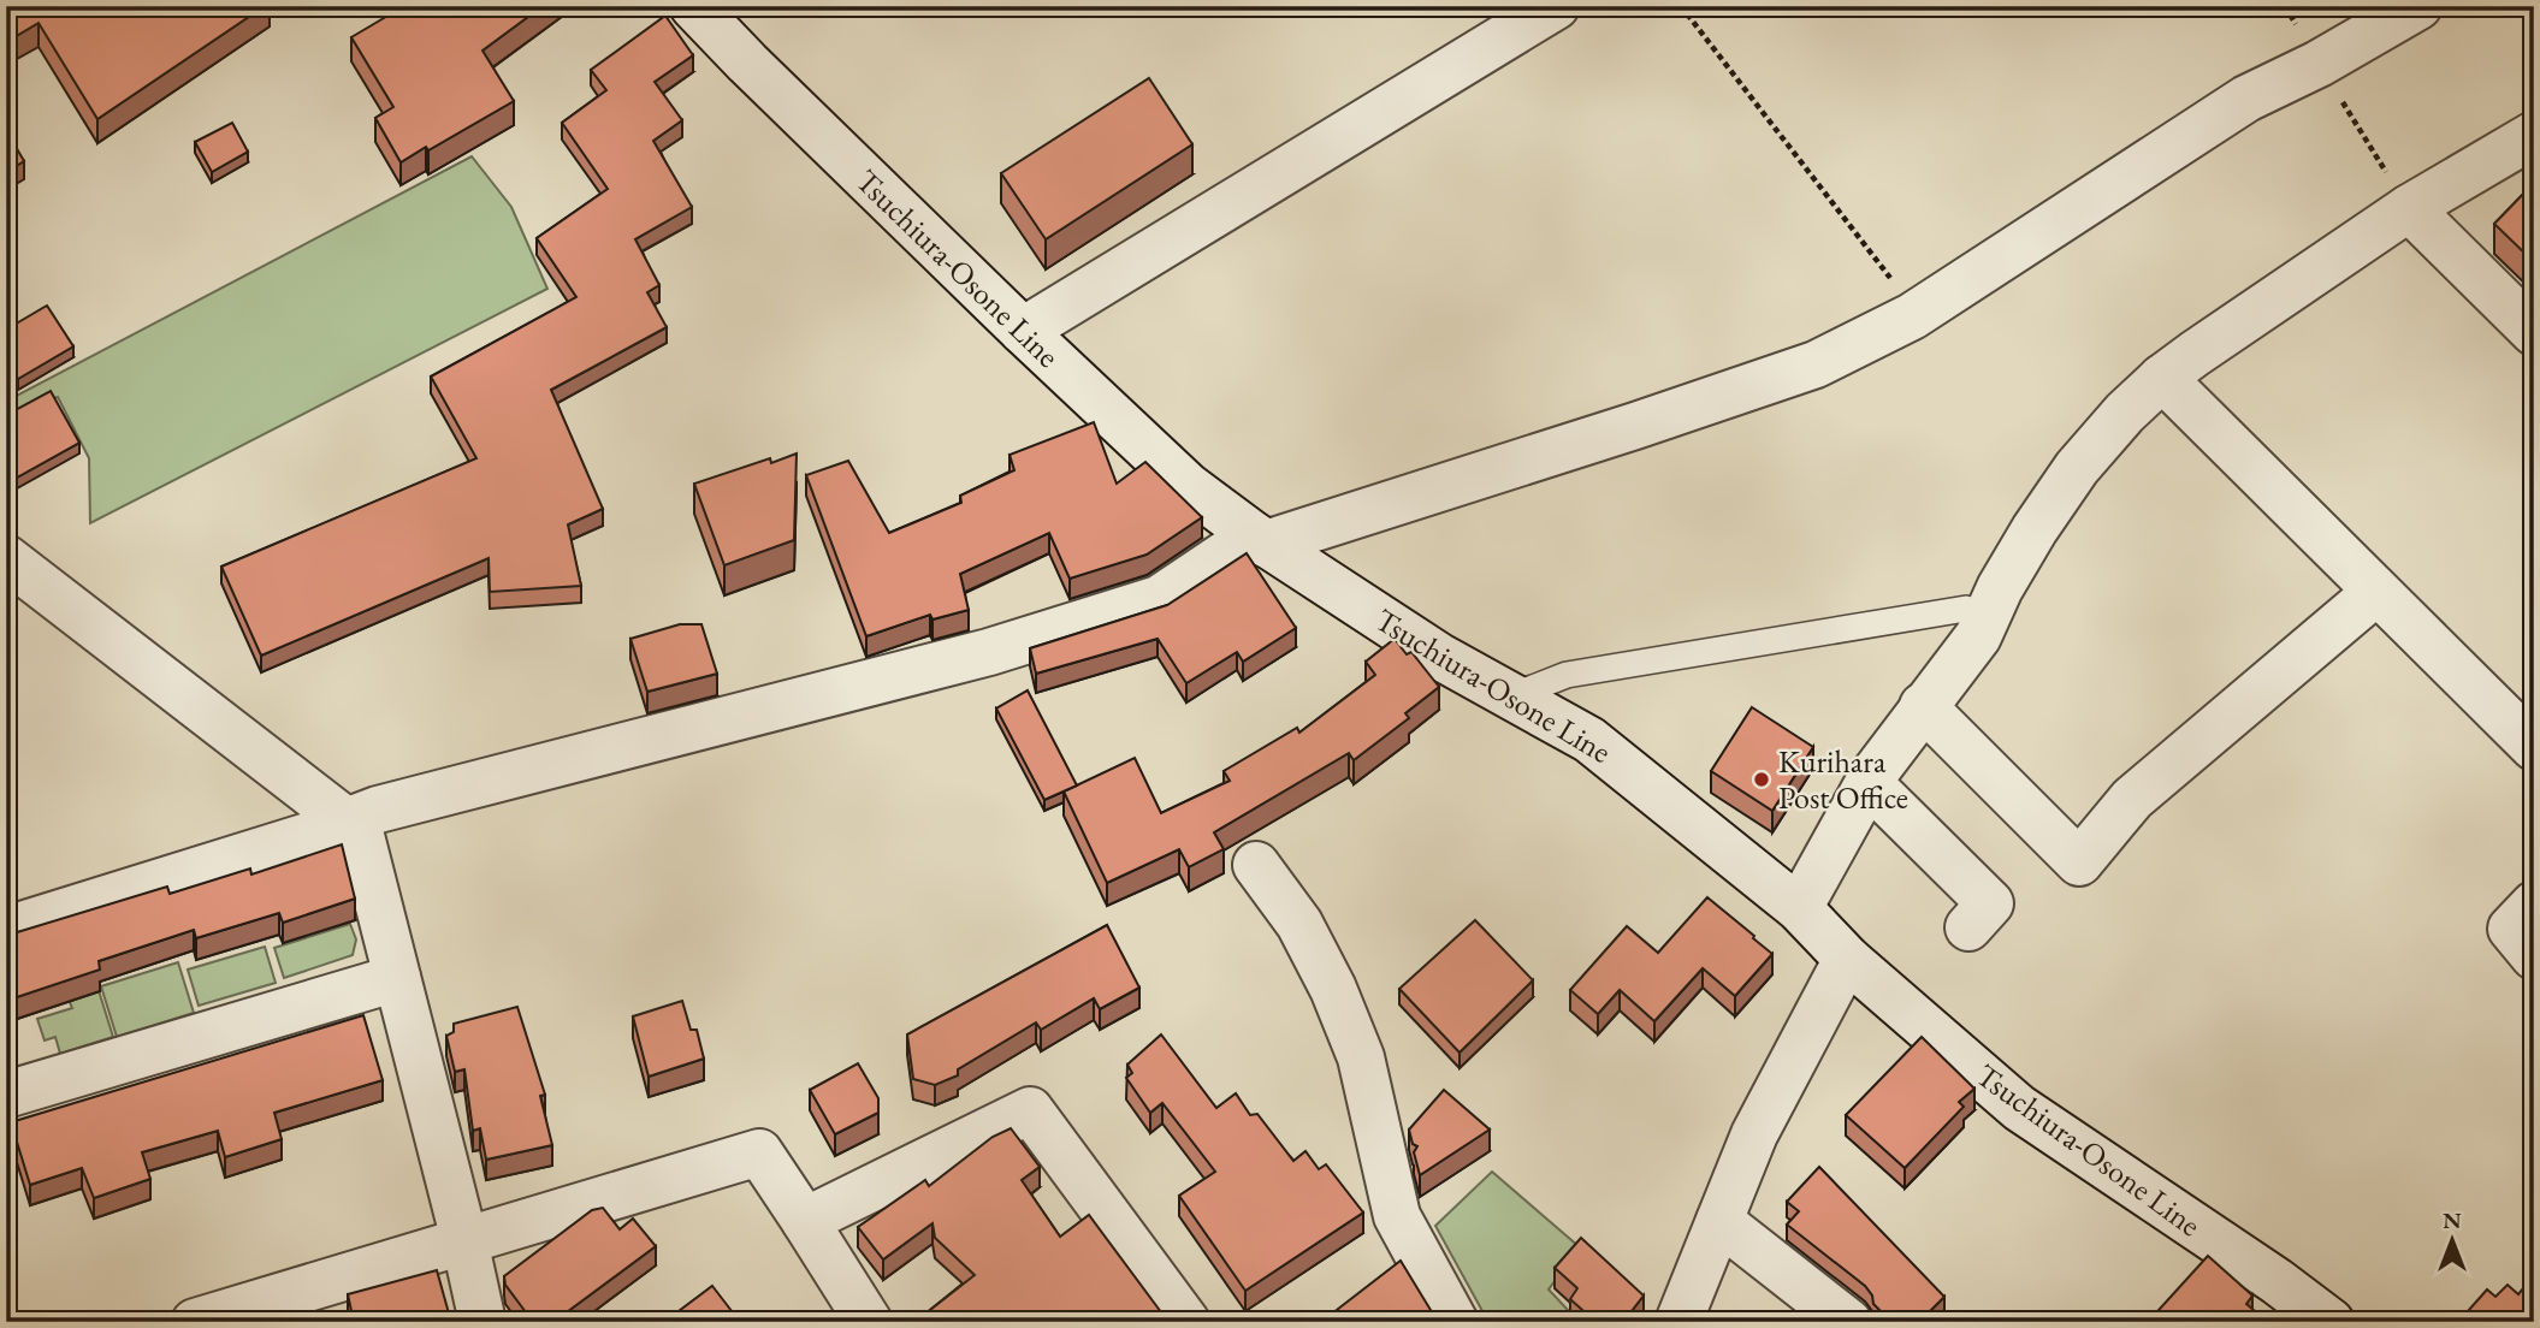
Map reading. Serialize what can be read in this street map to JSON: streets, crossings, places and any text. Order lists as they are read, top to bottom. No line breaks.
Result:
{"streets":{"street":["Tsuchiura-Osone Line"]},"places":["Kurihara Post Office"],"north":"top"}
